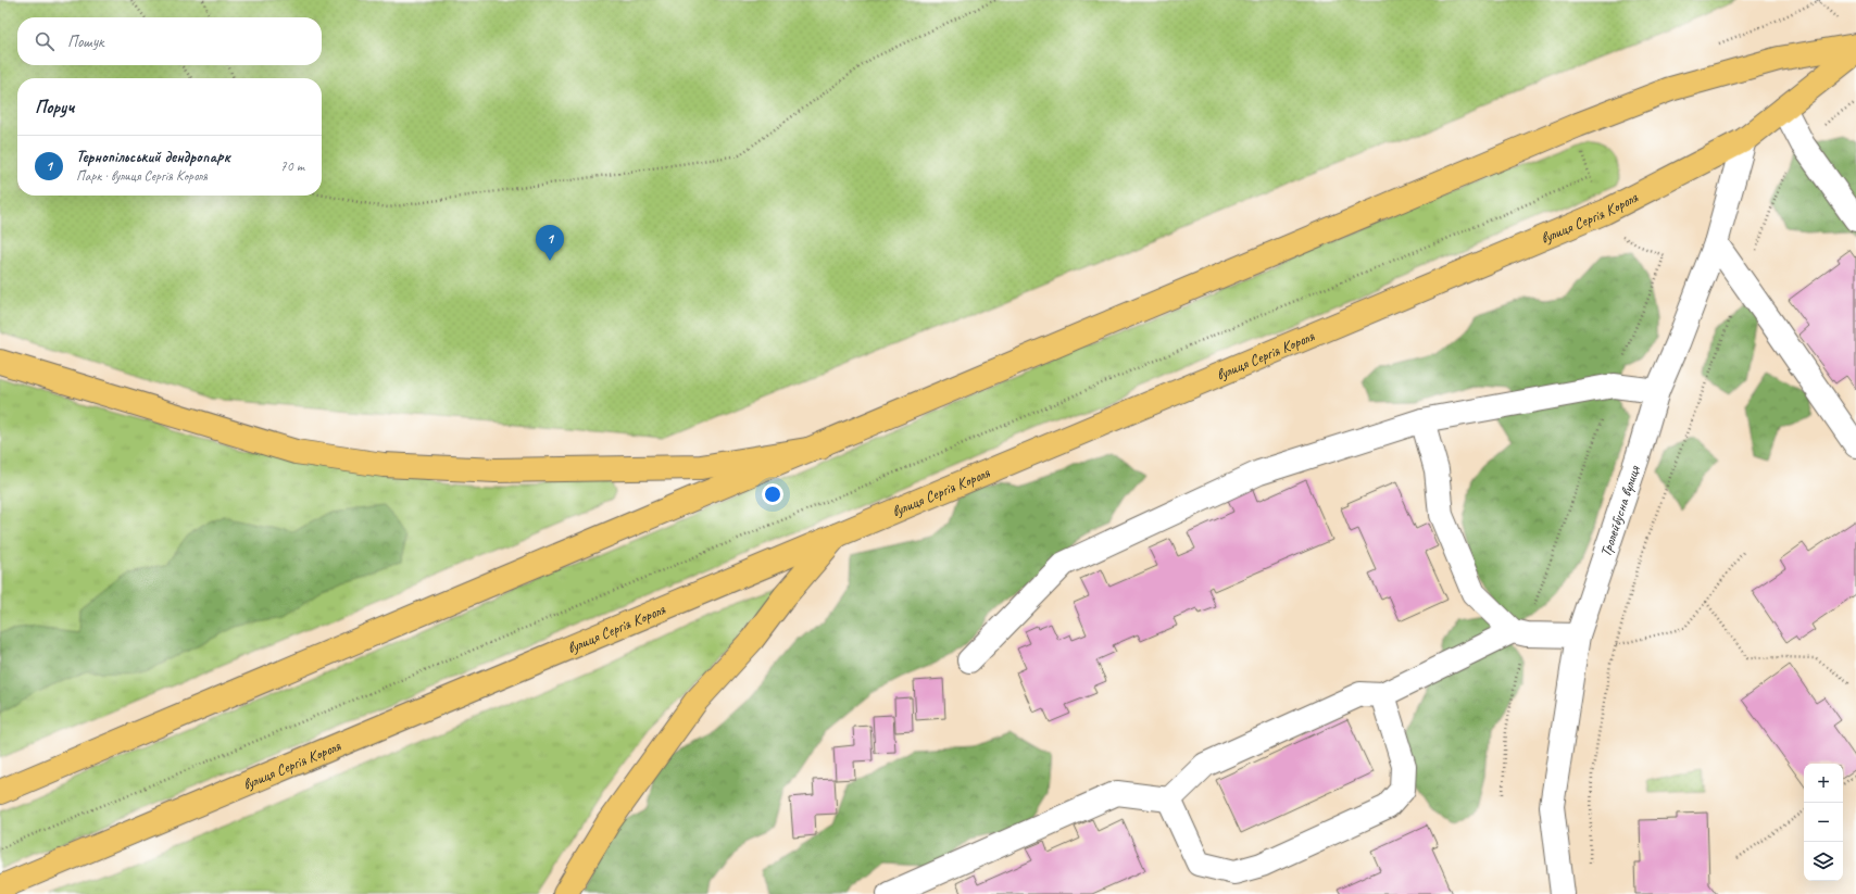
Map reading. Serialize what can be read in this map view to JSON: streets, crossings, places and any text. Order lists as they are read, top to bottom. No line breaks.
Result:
{"streets":{"main road":["вулиця Сергія Короля"],"street":["Тролейбусна вулиця"]},"crossings":[["вулиця Сергія Короля","Тролейбусна вулиця"]],"page":{"search":"Пошук","heading":"Поруч","list":[{"mark":"1","name":"Тернопільський дендропарк","note":"Парк · вулиця Сергія Короля","value":"70 m"}],"pins":"1","map_buttons":["+","−"]}}
